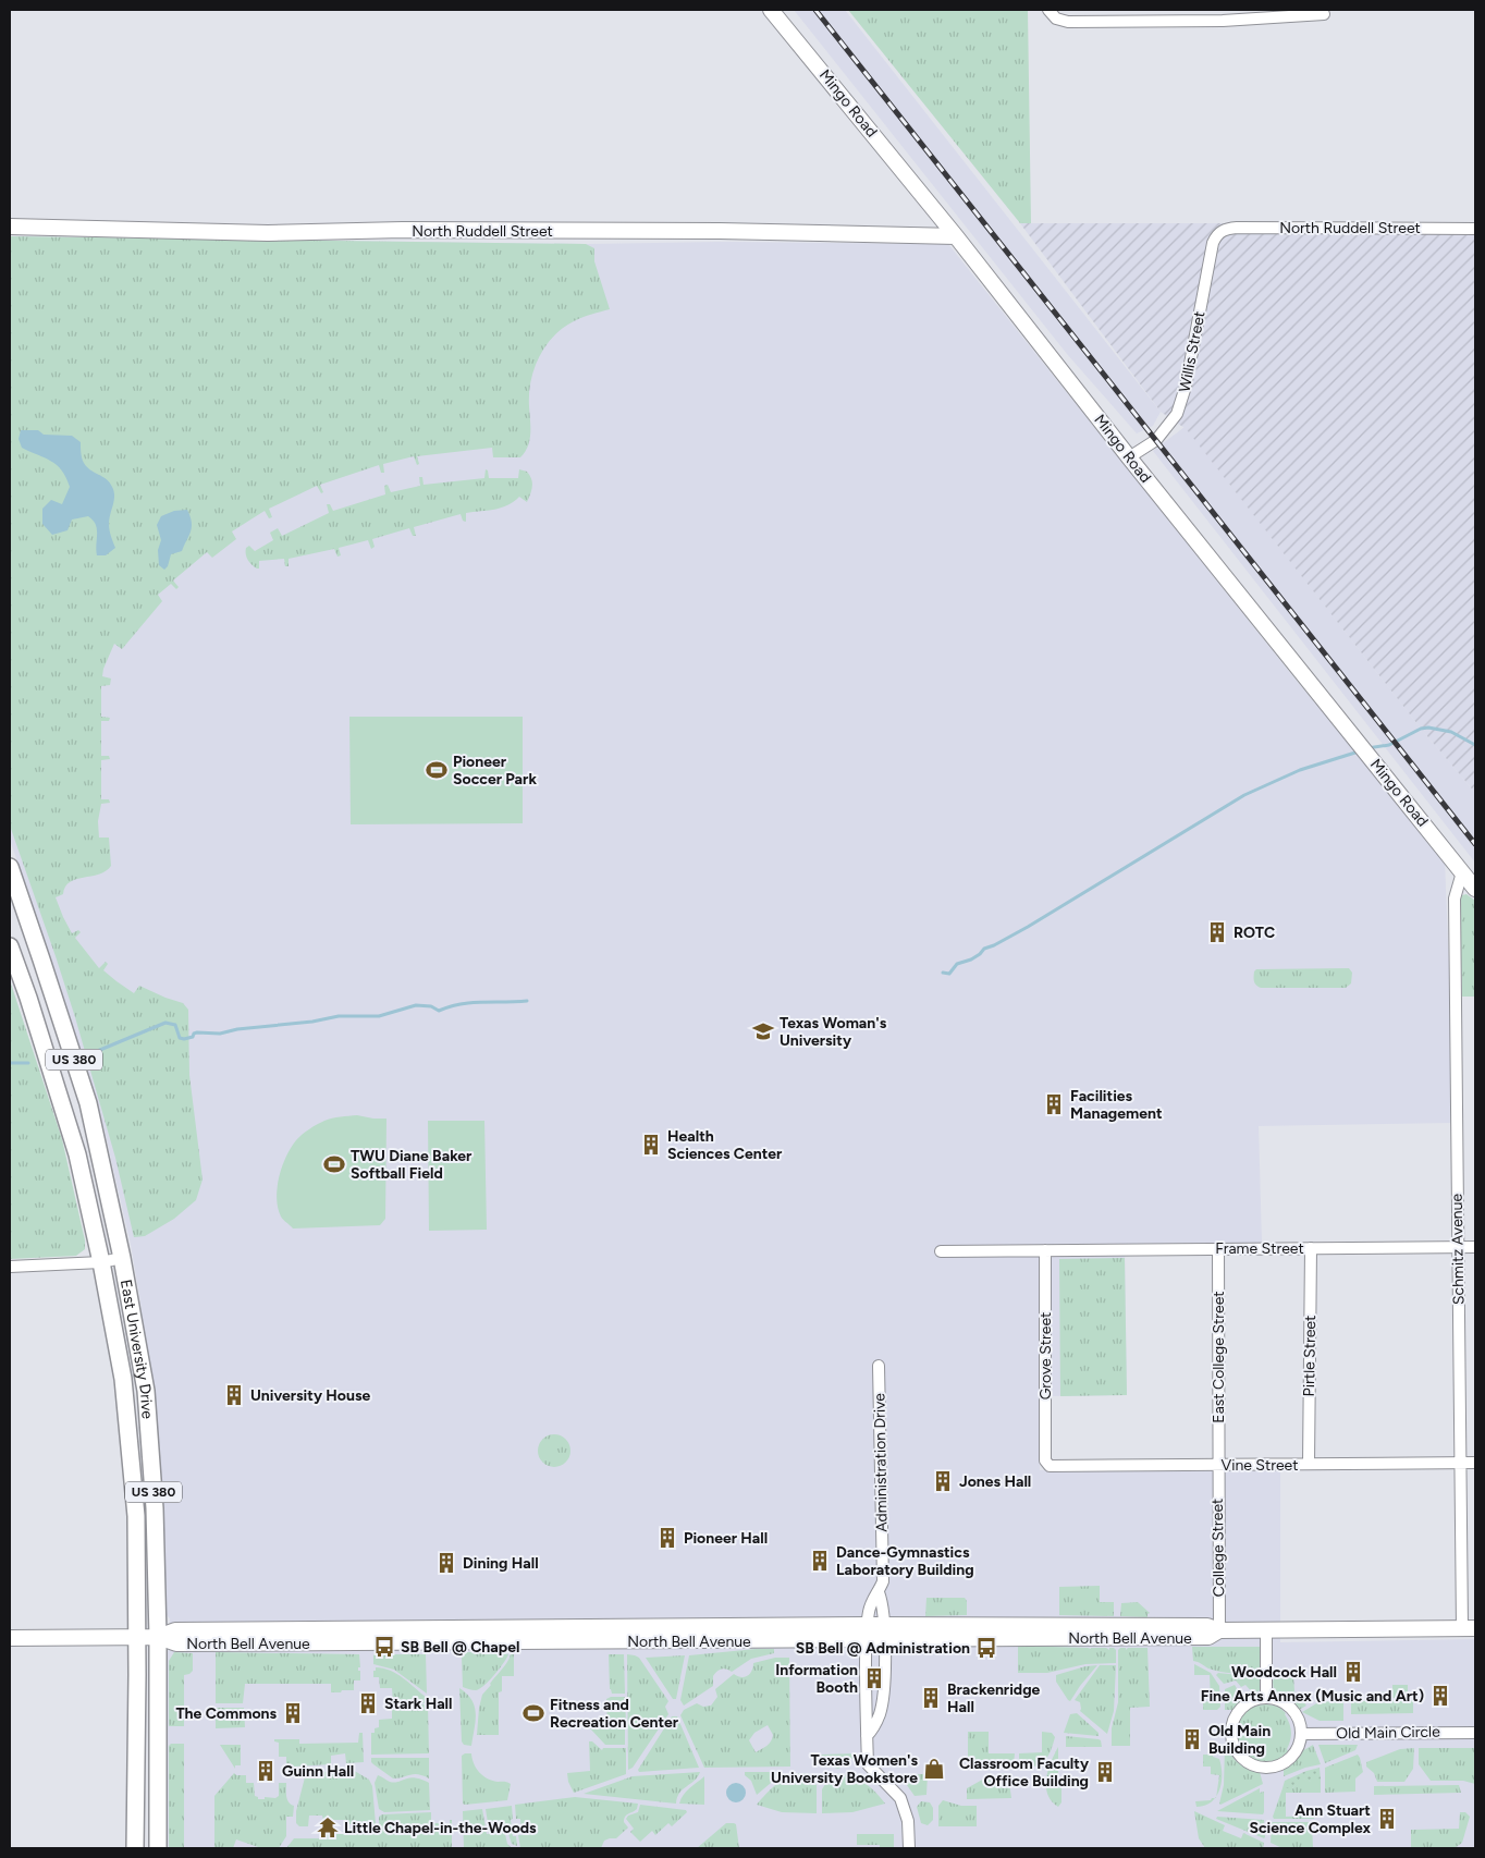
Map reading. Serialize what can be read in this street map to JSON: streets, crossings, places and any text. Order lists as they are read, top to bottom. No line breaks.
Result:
{"streets":{"main road":["US 380","East University Drive"],"street":["Mingo Road","North Ruddell Street","Willis Street","Frame Street","Schmitz Avenue","Grove Street","Pirtle Street","East College Street","Administration Drive","Vine Street","College Street","North Bell Avenue","Old Main Circle"]},"crossings":[["Mingo Road","North Ruddell Street"],["Mingo Road","Willis Street"],["Mingo Road","Schmitz Avenue"],["North Ruddell Street","Willis Street"],["Frame Street","Schmitz Avenue"],["Frame Street","Grove Street"],["Frame Street","Pirtle Street"],["Frame Street","East College Street"],["Schmitz Avenue","Vine Street"],["Schmitz Avenue","North Bell Avenue"],["East University Drive","North Bell Avenue"],["Grove Street","Vine Street"],["Pirtle Street","Vine Street"],["East College Street","Vine Street"],["East College Street","College Street"],["Administration Drive","North Bell Avenue"],["Vine Street","College Street"],["College Street","North Bell Avenue"]],"places":{"sports":["Pioneer Soccer Park","TWU Diane Baker Softball Field","Fitness and Recreation Center"],"building":["ROTC","Facilities Management","Health Sciences Center","University House","Jones Hall","Pioneer Hall","Dance-Gymnastics Laboratory Building","Dining Hall","Woodcock Hall","Information Booth","Fine Arts Annex (Music and Art)","Brackenridge Hall","Stark Hall","The Commons","Old Main Building","Guinn Hall","Classroom Faculty Office Building","Ann Stuart Science Complex"],"school or university":["Texas Woman's University"],"bus stop":["SB Bell @ Chapel","SB Bell @ Administration"],"shop":["Texas Women's University Bookstore"],"temple":["Little Chapel-in-the-Woods"]}}
